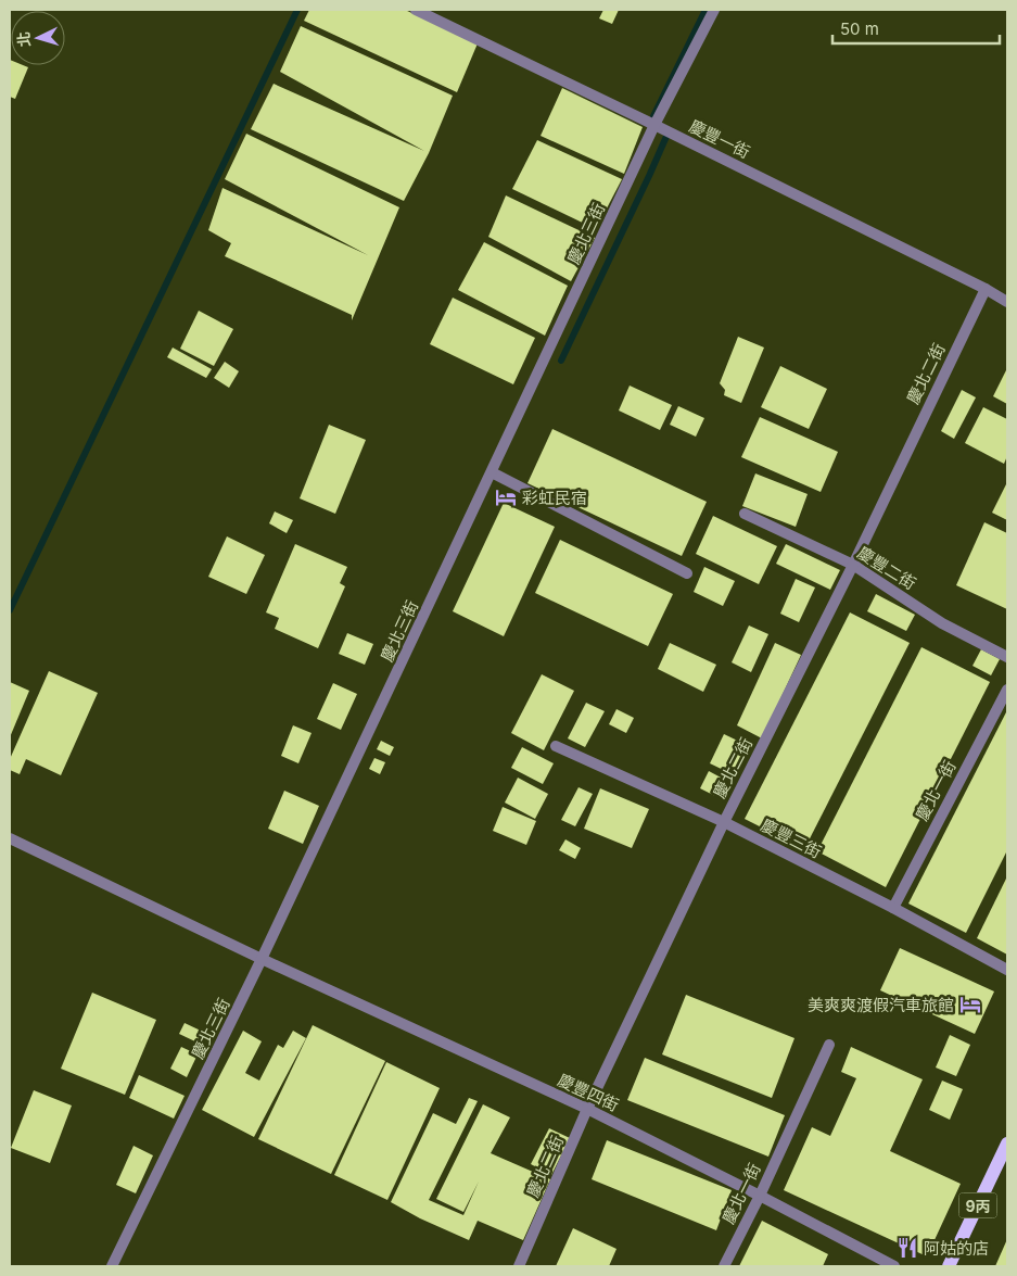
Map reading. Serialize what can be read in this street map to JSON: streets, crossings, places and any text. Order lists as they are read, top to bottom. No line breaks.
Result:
{"streets":{"main road":["9丙"],"street":["慶豐一街","慶北三街","慶北二街","慶豐二街","慶北一街","慶豐三街","慶豐四街"]},"crossings":[["慶豐一街","慶北三街"],["慶豐一街","慶北二街"],["慶北三街","慶豐四街"],["慶北二街","慶豐二街"],["慶北二街","慶豐三街"],["慶北二街","慶豐四街"],["慶北一街","慶豐三街"],["慶北一街","慶豐四街"]],"places":{"hotel":["彩虹民宿","美爽爽渡假汽車旅館"],"restaurant":["阿姑的店"]},"scale_bar":"50 m","north":"left"}
